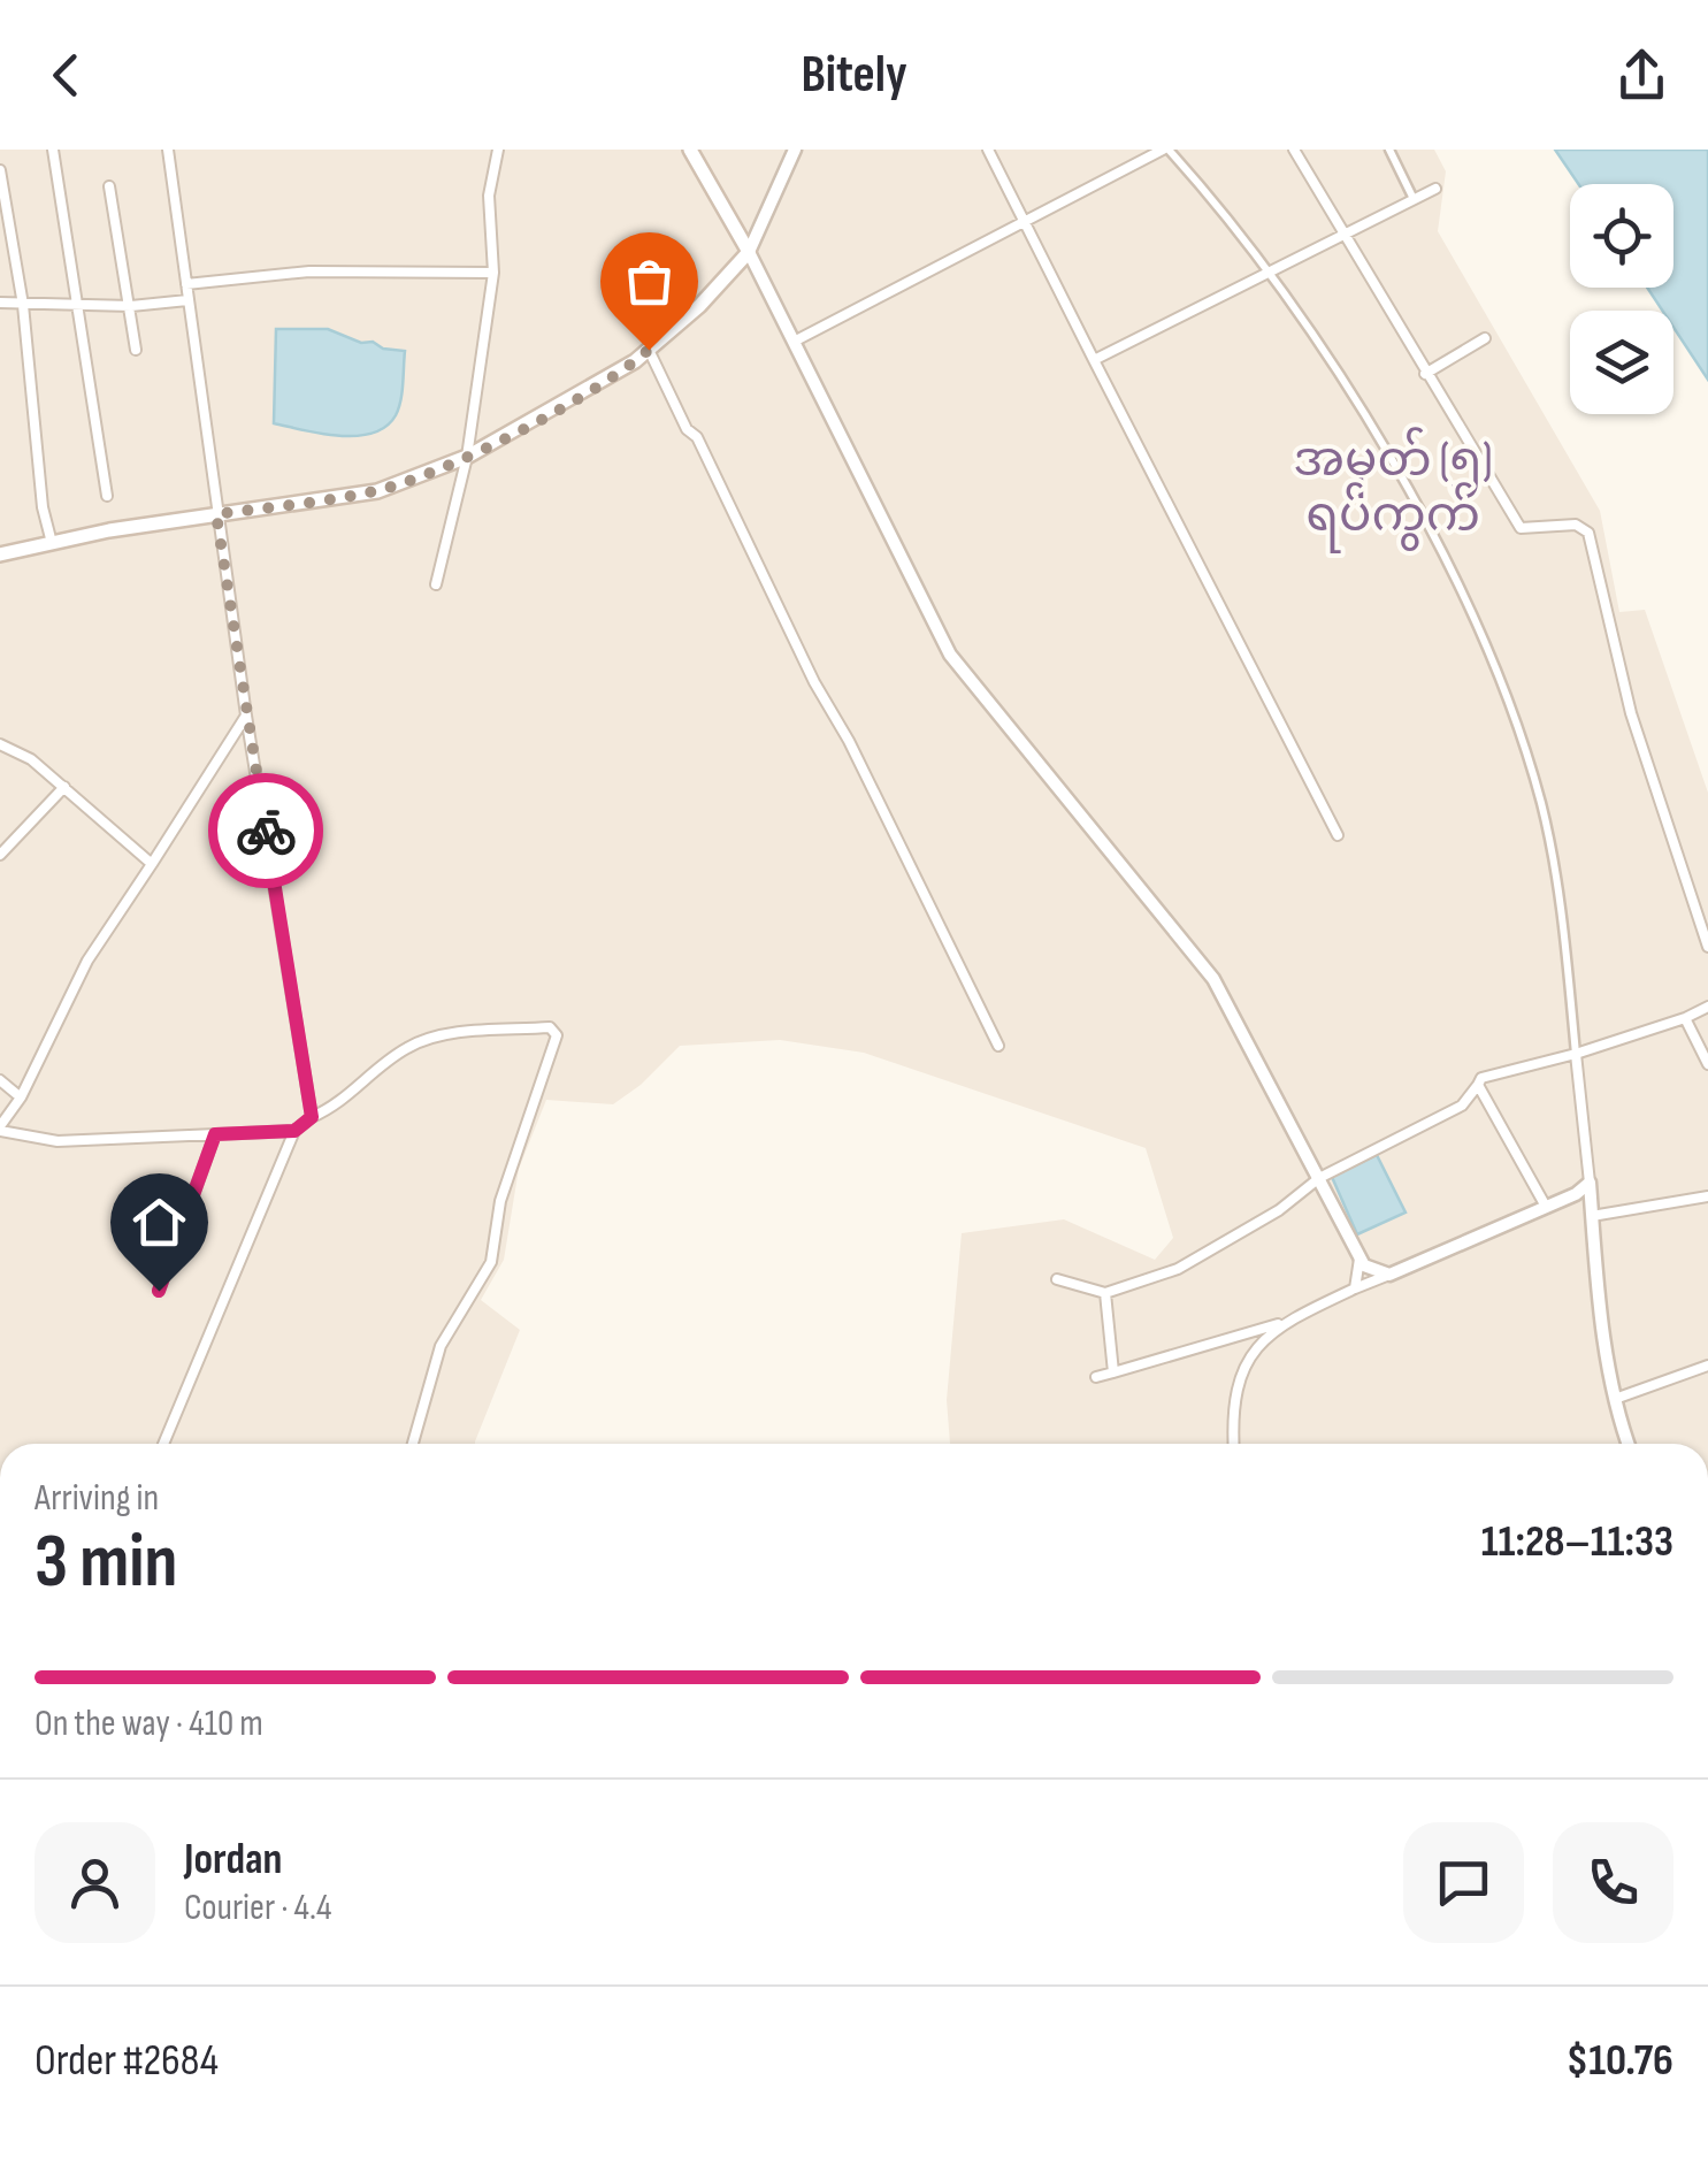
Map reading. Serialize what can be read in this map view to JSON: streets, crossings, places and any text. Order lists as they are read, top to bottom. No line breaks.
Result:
{"districts":["အမှတ် (၅) ရပ်ကွက်"],"page":{"header":"Bitely","heading":["3 min","Arriving in","11:28–11:33"],"panel":["Jordan","Courier · 4.4","Order #2684","$10.76"],"bar":"On the way · 410 m"}}
